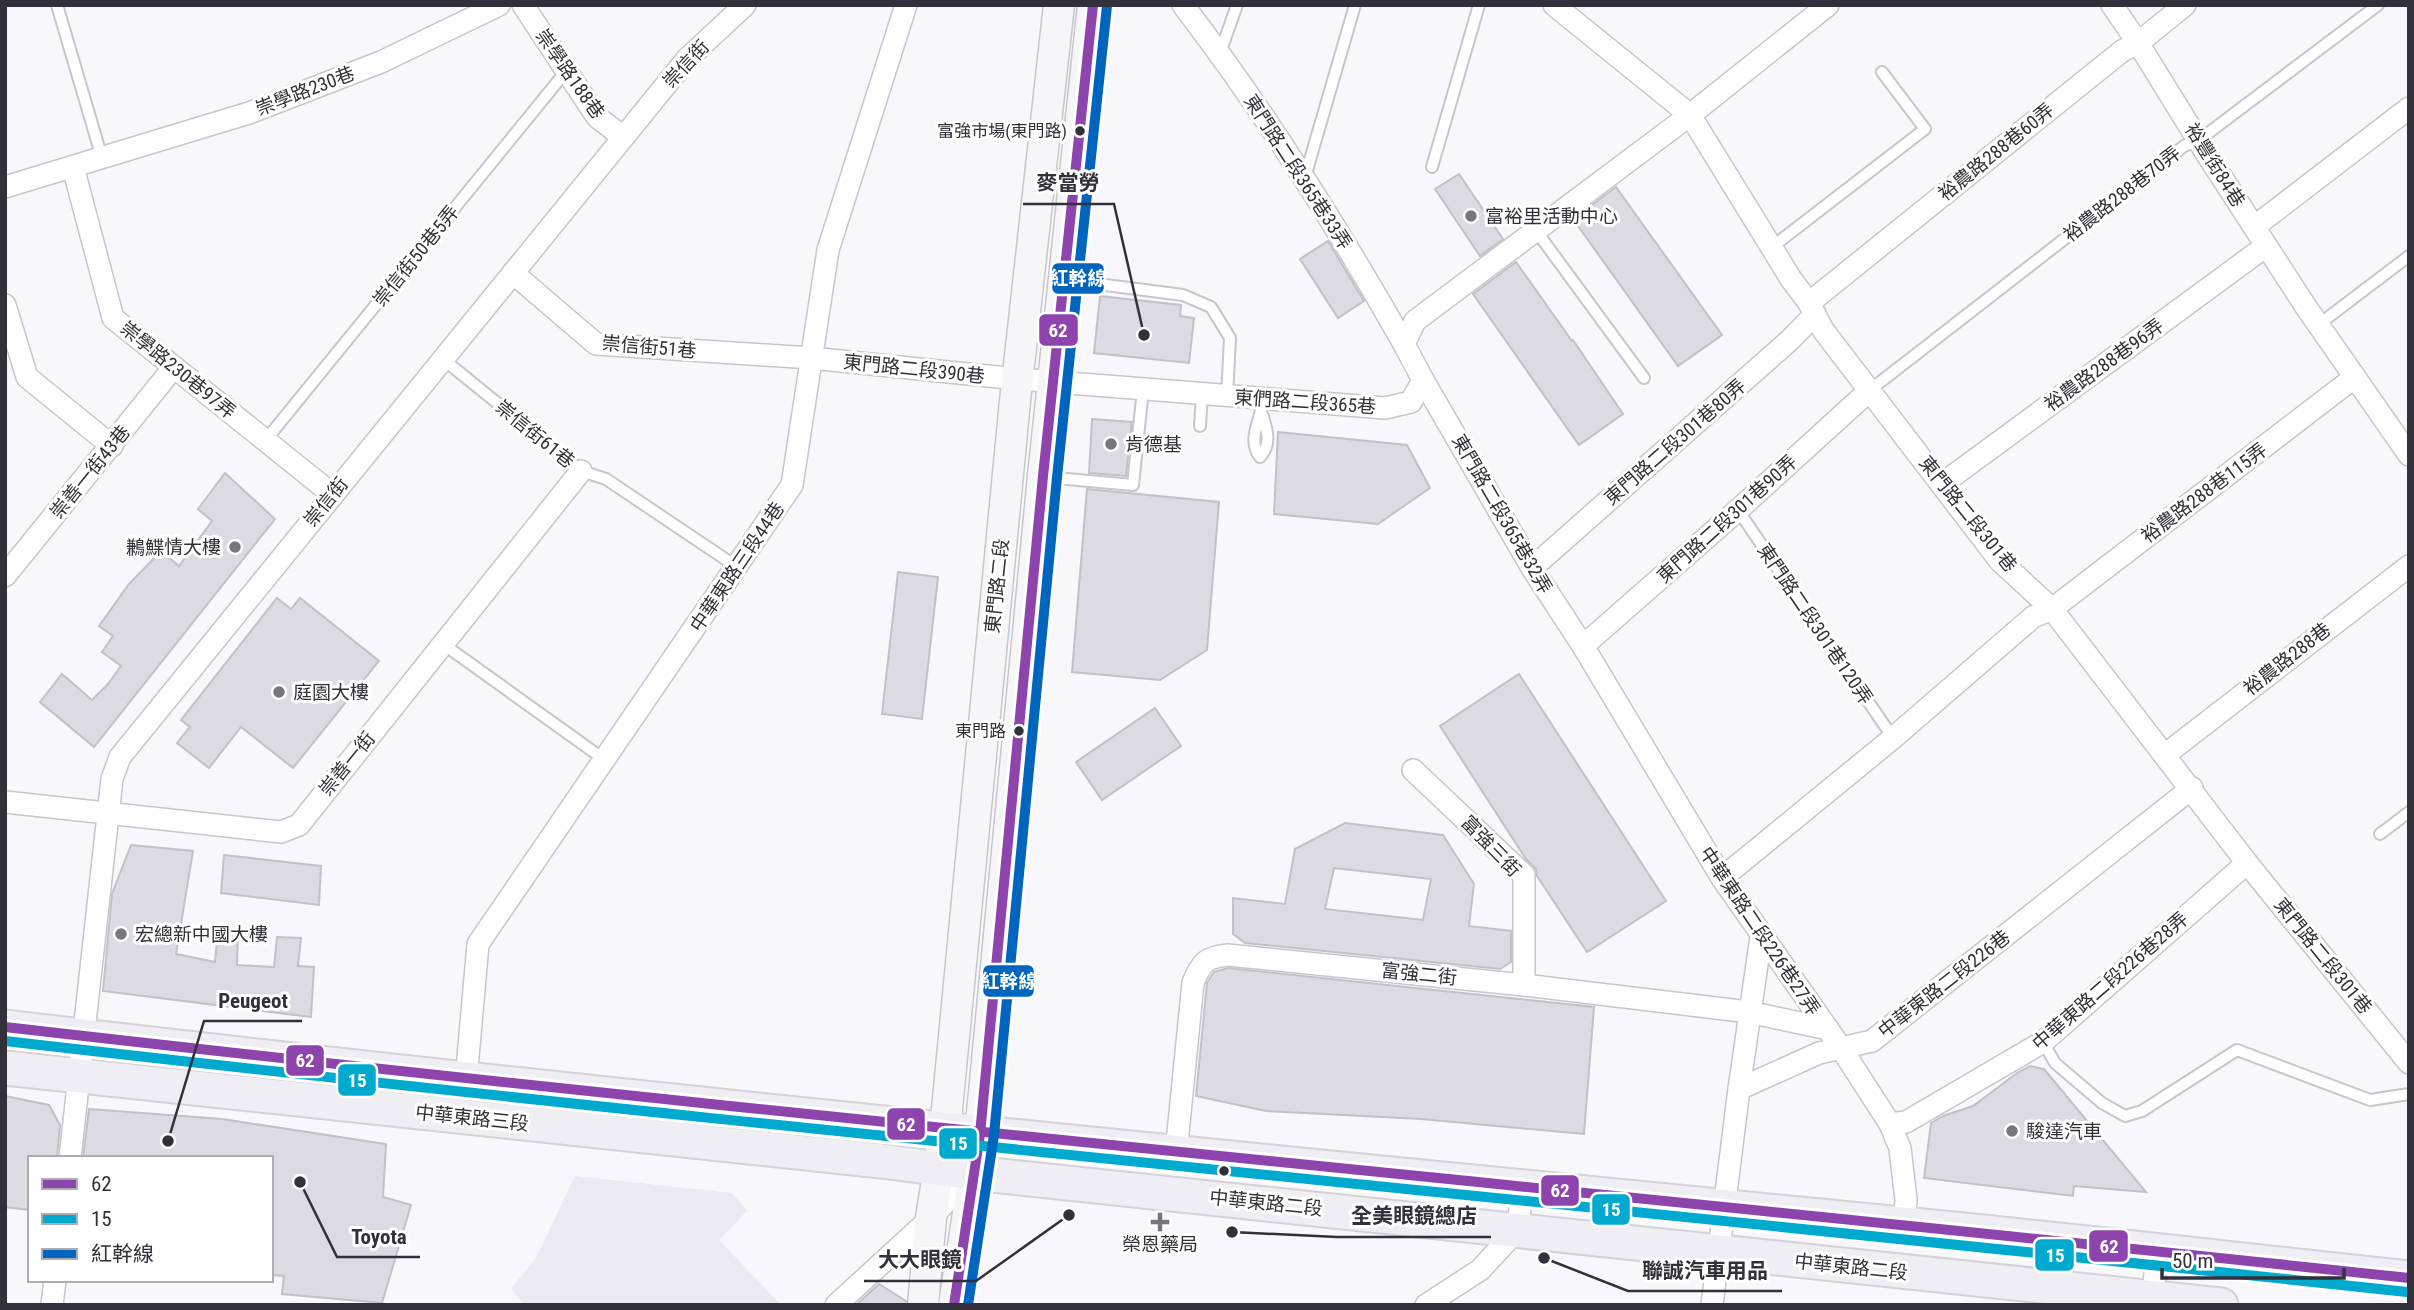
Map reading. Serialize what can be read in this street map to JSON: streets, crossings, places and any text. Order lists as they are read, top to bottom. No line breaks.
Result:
{"streets":{"main road":["東門路二段","中華東路三段","中華東路二段"],"street":["崇信街","崇學路188巷","崇學路230巷","裕農路288巷60弄","裕豐街84巷","東門路二段365巷33弄","崇信街51巷","裕農路288巷96弄","東門路二段390巷","崇學路230巷97弄","東們路二段365巷","東門路二段301巷80弄","崇善一街43巷","裕農路288巷115弄","東門路二段365巷32弄","東門路二段301巷","東門路二段301巷90弄","中華東路三段44巷","裕農路288巷","崇善一街","富強三街","中華東路二段226巷27弄","富強二街","中華東路二段226巷28弄","中華東路二段226巷"],"lane":["裕農路288巷70弄","崇信街50巷5弄","崇信街61巷","東門路二段301巷120弄"]},"crossings":[["崇信街","崇學路188巷"],["崇信街","崇信街51巷"],["崇信街","崇學路230巷97弄"],["崇信街","崇信街61巷"],["崇信街","崇善一街"],["崇信街","中華東路三段"],["崇學路188巷","崇信街50巷5弄"],["崇學路230巷","崇學路230巷97弄"],["裕農路288巷60弄","裕豐街84巷"],["裕農路288巷60弄","東門路二段301巷80弄"],["裕農路288巷60弄","東門路二段301巷"],["裕豐街84巷","裕農路288巷70弄"],["裕豐街84巷","裕農路288巷96弄"],["裕豐街84巷","裕農路288巷115弄"],["裕農路288巷70弄","東門路二段301巷"],["裕農路288巷70弄","東門路二段301巷90弄"],["崇信街50巷5弄","崇學路230巷97弄"],["崇信街51巷","東門路二段390巷"],["崇信街51巷","中華東路三段44巷"],["裕農路288巷96弄","東門路二段301巷"],["東門路二段390巷","東們路二段365巷"],["東門路二段390巷","中華東路三段44巷"],["東門路二段390巷","東門路二段"],["崇學路230巷97弄","崇善一街43巷"],["東們路二段365巷","東門路二段365巷32弄"],["東們路二段365巷","東門路二段"],["崇信街61巷","中華東路三段44巷"],["崇信街61巷","崇善一街"],["東門路二段301巷80弄","東門路二段365巷32弄"],["東門路二段301巷80弄","東門路二段301巷"],["裕農路288巷115弄","東門路二段301巷"],["東門路二段365巷32弄","東門路二段301巷90弄"],["東門路二段365巷32弄","中華東路二段226巷27弄"],["東門路二段301巷","東門路二段301巷90弄"],["東門路二段301巷","裕農路288巷"],["東門路二段301巷","中華東路二段226巷28弄"],["東門路二段301巷","中華東路二段226巷"],["東門路二段301巷90弄","東門路二段301巷120弄"],["東門路二段301巷90弄","中華東路二段226巷27弄"],["中華東路三段44巷","中華東路三段"],["東門路二段","中華東路三段"],["東門路二段","中華東路二段"],["富強三街","富強二街"],["中華東路二段226巷27弄","富強二街"],["中華東路二段226巷27弄","中華東路二段226巷28弄"],["中華東路二段226巷27弄","中華東路二段226巷"],["中華東路三段","中華東路二段"]],"places":{"other":["富強市場(東門路)","富裕里活動中心","麥當勞","肯德基","鶼鰈情大樓","庭園大樓","東門路","宏總新中國大樓","駿達汽車","Peugeot","Toyota","大大眼鏡","全美眼鏡總店","聯誠汽車用品"],"health":["榮恩藥局"]},"lines":["transit line 62","transit line 紅幹線","transit line 15"],"legend":["62","15","紅幹線"],"scale_bar":"50 m"}
